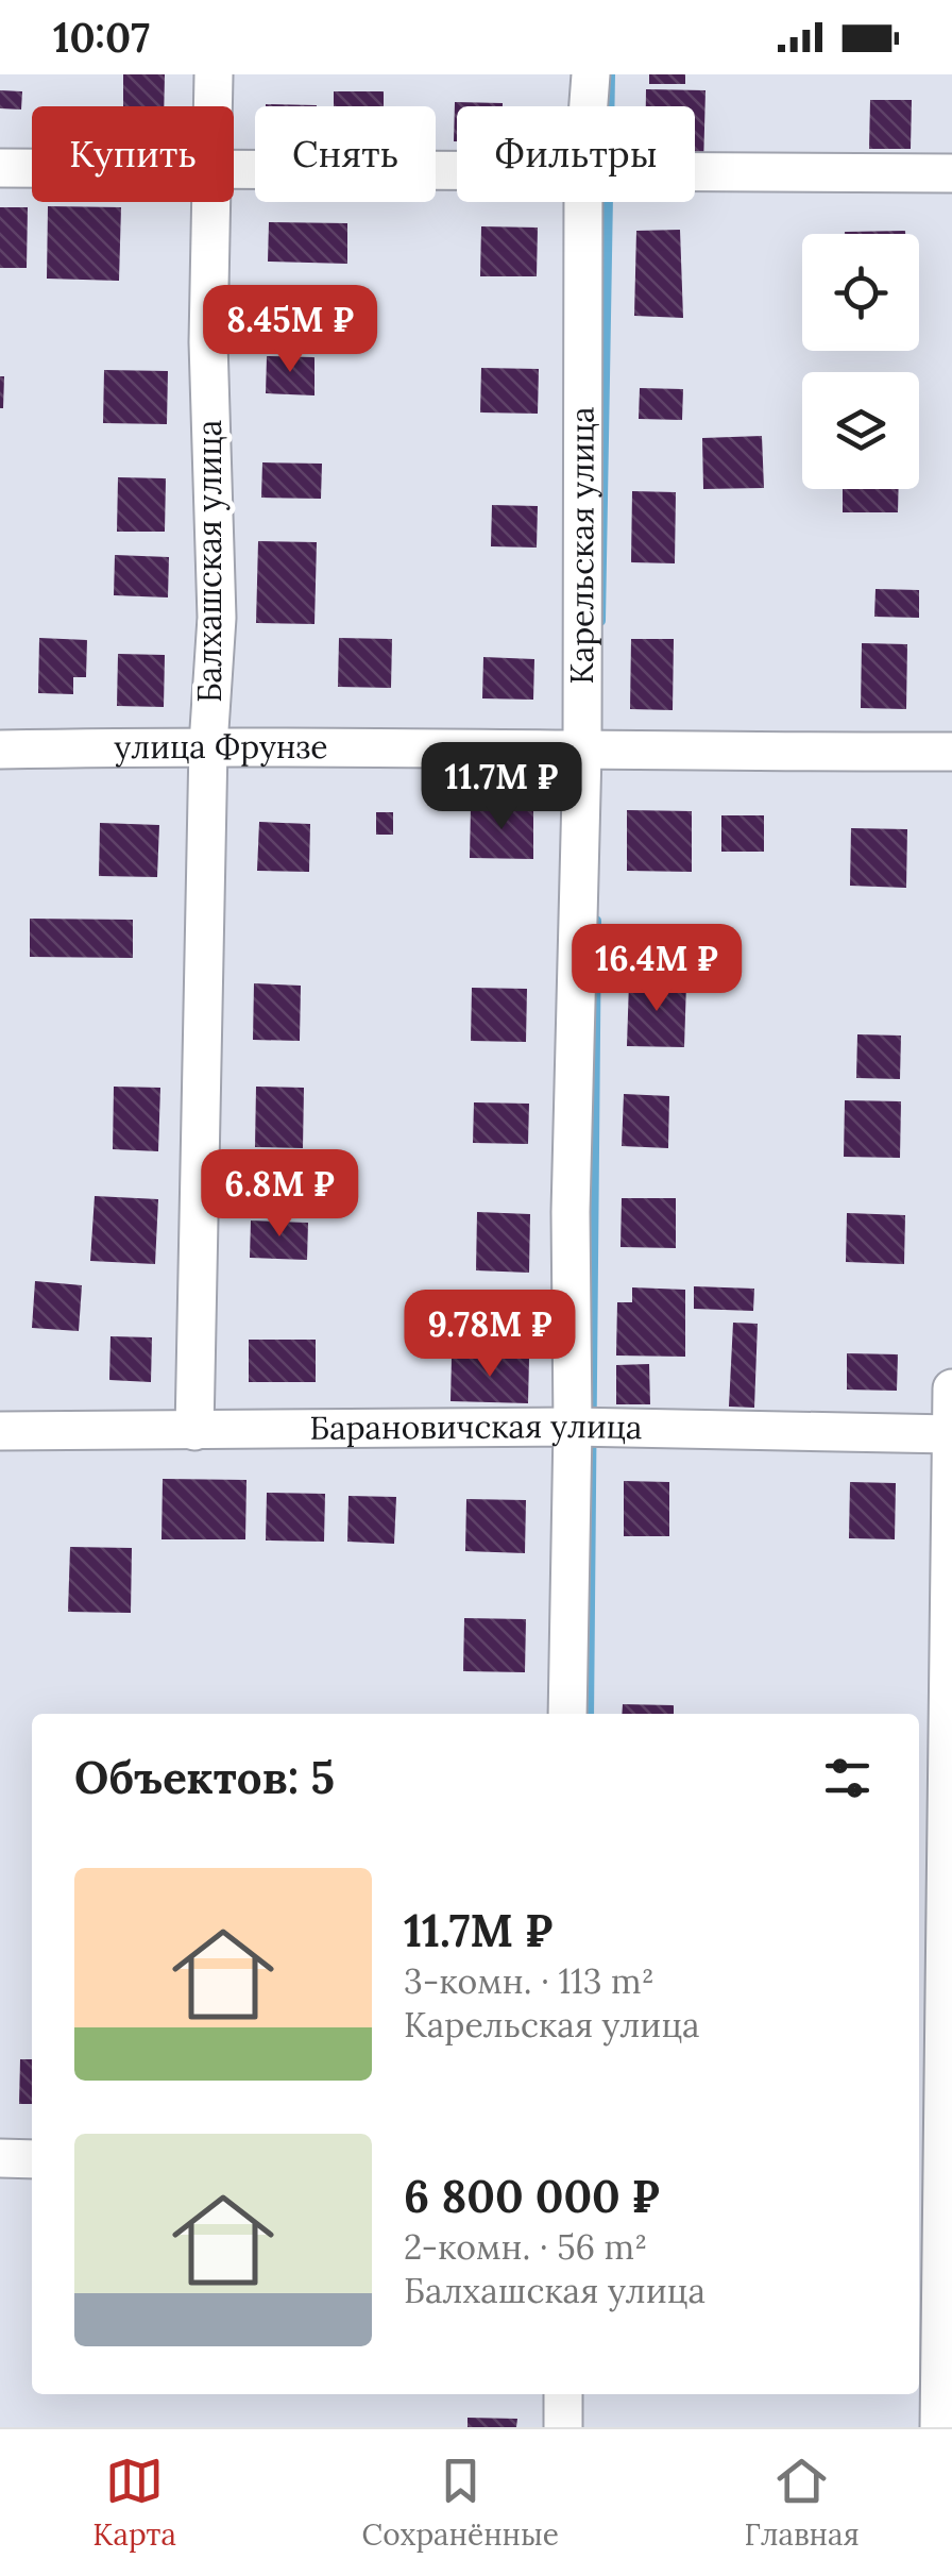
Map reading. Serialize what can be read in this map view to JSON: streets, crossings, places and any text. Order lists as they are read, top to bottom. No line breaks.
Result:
{"streets":{"street":["Карельская улица","Балхашская улица","улица Фрунзе","Барановичская улица"]},"crossings":[["Карельская улица","улица Фрунзе"],["Карельская улица","Барановичская улица"],["Балхашская улица","улица Фрунзе"],["Балхашская улица","Барановичская улица"]],"page":{"status":"10:07","chip":["Купить","Снять","Фильтры"],"price":["8.45M ₽","11.7M ₽","16.4M ₽","6.8M ₽","9.78M ₽"],"heading":"Объектов: 5","list":[{"name":"11.7M ₽","note":"3-комн. · 113 m² · Карельская улица"},{"name":"6 800 000 ₽","note":"2-комн. · 56 m² · Балхашская улица"}],"tabs":["Карта","Сохранённые","Главная"]}}
